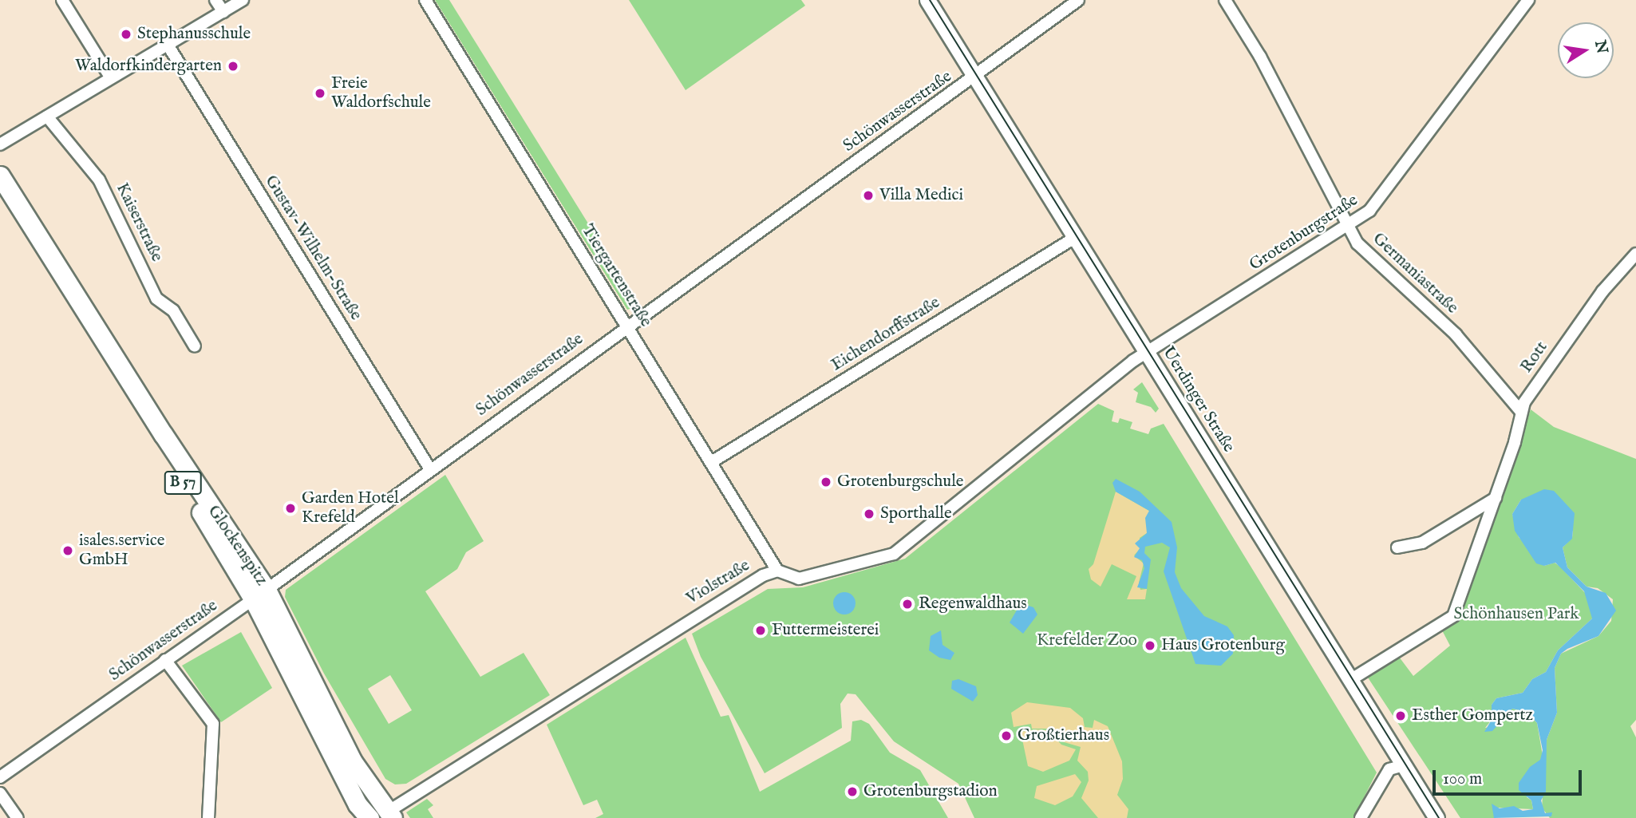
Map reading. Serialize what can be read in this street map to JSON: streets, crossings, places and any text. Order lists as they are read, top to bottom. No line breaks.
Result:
{"streets":{"main road":["Uerdinger Straße","B 57","Glockenspitz"],"street":["Schönwasserstraße","Kaiserstraße","Grotenburgstraße","Gustav-Wilhelm-Straße","Germaniastraße","Tiergartenstraße","Eichendorffstraße","Rott","Violstraße"]},"crossings":[["Schönwasserstraße","Gustav-Wilhelm-Straße"],["Schönwasserstraße","Tiergartenstraße"],["Schönwasserstraße","Uerdinger Straße"],["Schönwasserstraße","Glockenspitz"],["Grotenburgstraße","Germaniastraße"],["Grotenburgstraße","Uerdinger Straße"],["Grotenburgstraße","Violstraße"],["Germaniastraße","Rott"],["Tiergartenstraße","Eichendorffstraße"],["Tiergartenstraße","Violstraße"],["Eichendorffstraße","Uerdinger Straße"],["Rott","Uerdinger Straße"],["Uerdinger Straße","Violstraße"],["Glockenspitz","Violstraße"]],"parks":["Schönhausen Park","Krefelder Zoo"],"places":["Stephanusschule","Waldorfkindergarten","Freie Waldorfschule","Villa Medici","Grotenburgschule","Garden Hotel Krefeld","Sporthalle","isales.service GmbH","Regenwaldhaus","Futtermeisterei","Haus Grotenburg","Esther Gompertz","Großtierhaus","Grotenburgstadion"],"scale_bar":"100 m","north":"right"}
